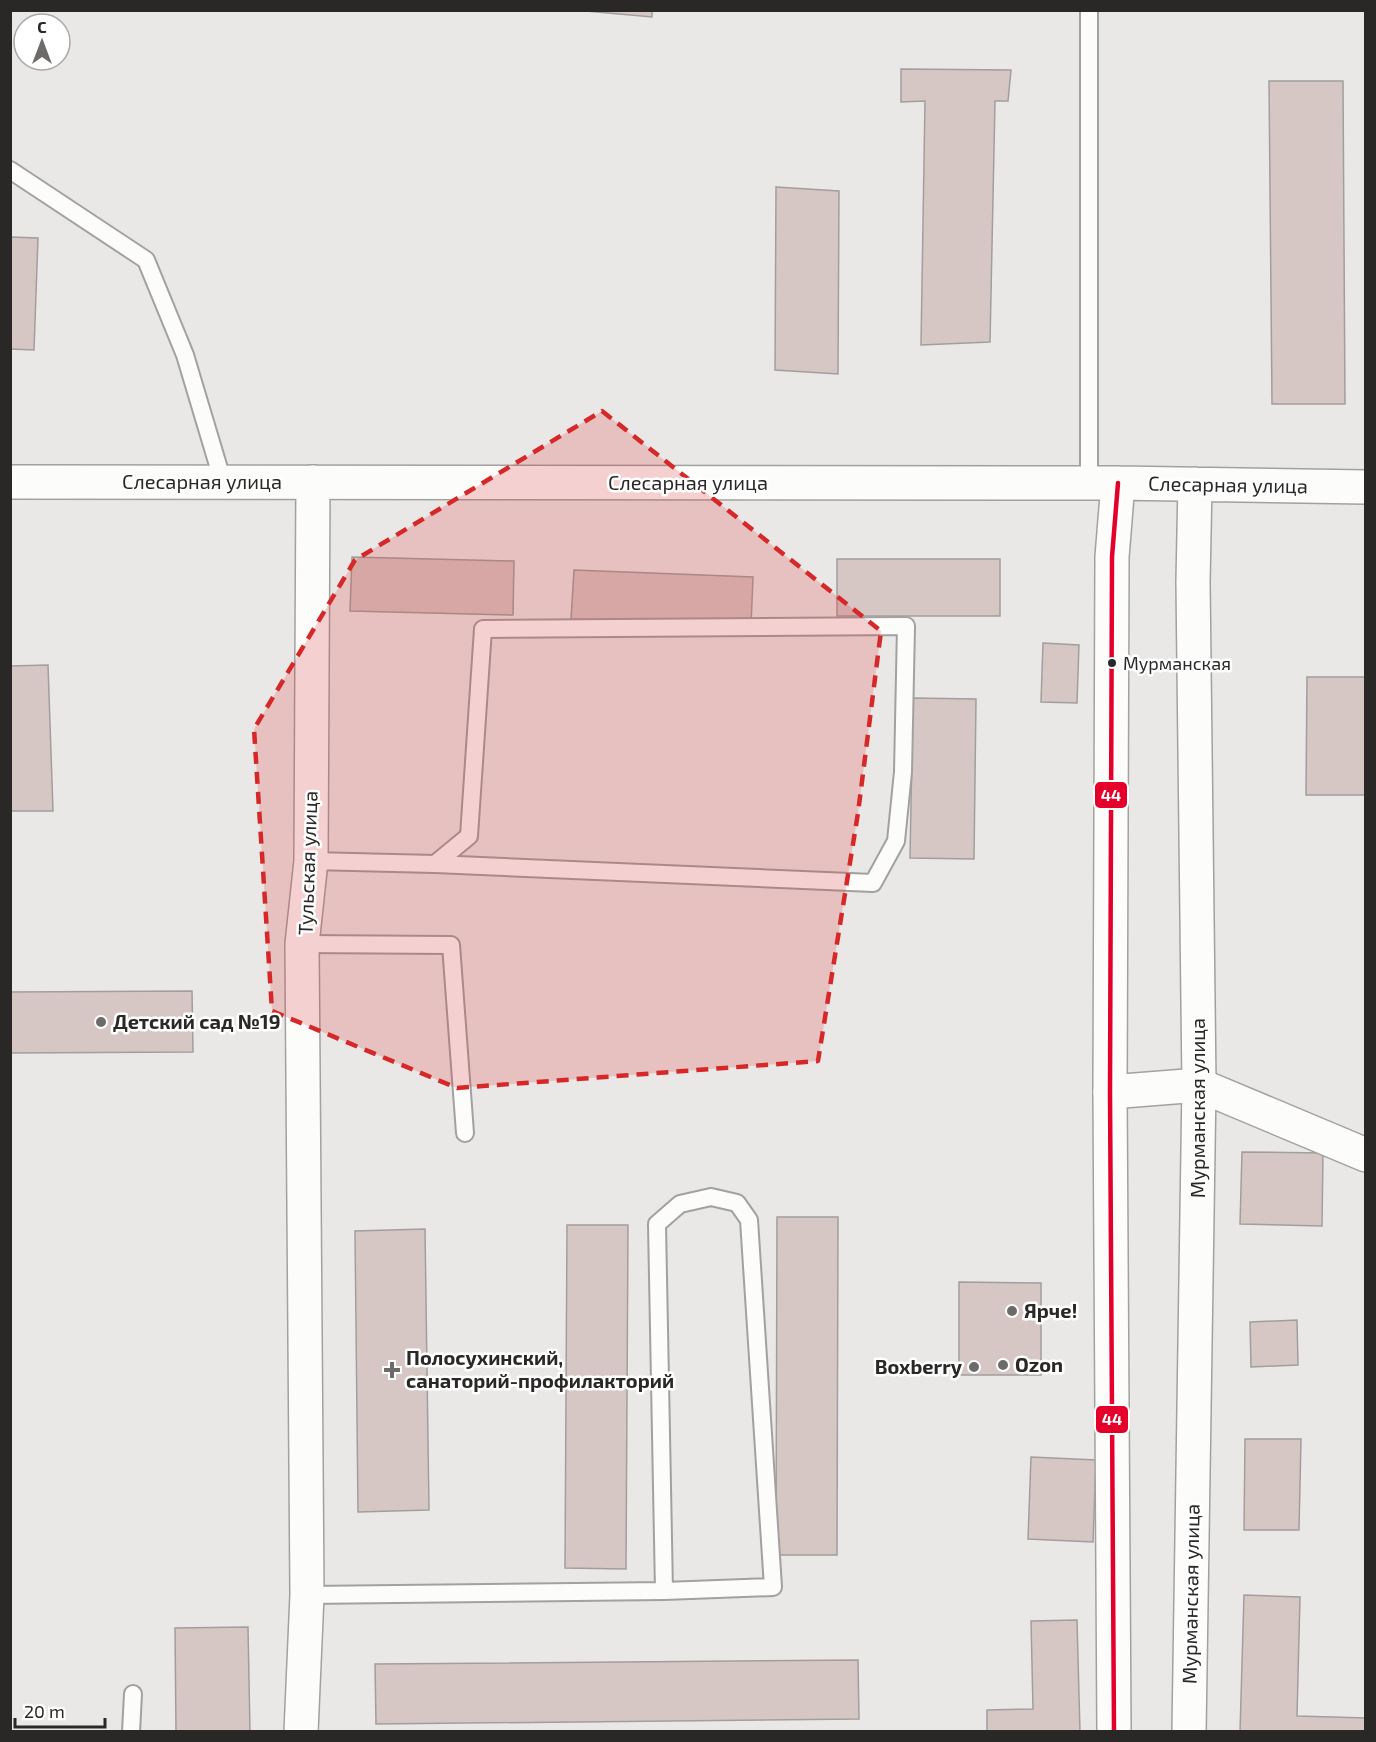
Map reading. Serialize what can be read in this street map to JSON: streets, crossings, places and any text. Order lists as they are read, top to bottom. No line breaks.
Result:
{"streets":{"main road":["Слесарная улица","Тульская улица","Мурманская улица"]},"crossings":[["Слесарная улица","Тульская улица"],["Слесарная улица","Мурманская улица"]],"places":{"other":["Мурманская","Детский сад №19","Ярче!","Ozon","Boxberry"],"health":["Полосухинский, санаторий-профилакторий"]},"lines":["transit line 44"],"scale_bar":"20 m","north":"top"}
